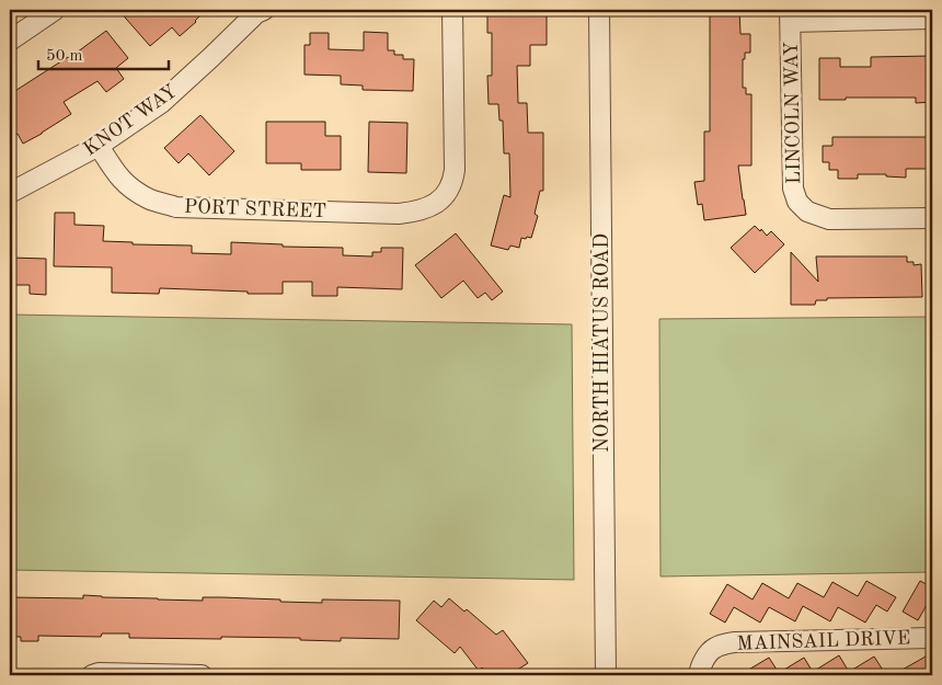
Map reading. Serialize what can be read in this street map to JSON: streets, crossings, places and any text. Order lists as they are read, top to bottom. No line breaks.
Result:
{"streets":{"street":["LINCOLN WAY","KNOT WAY","PORT STREET","NORTH HIATUS ROAD","MAINSAIL DRIVE"]},"crossings":[["KNOT WAY","PORT STREET"]],"scale_bar":"50 m"}
